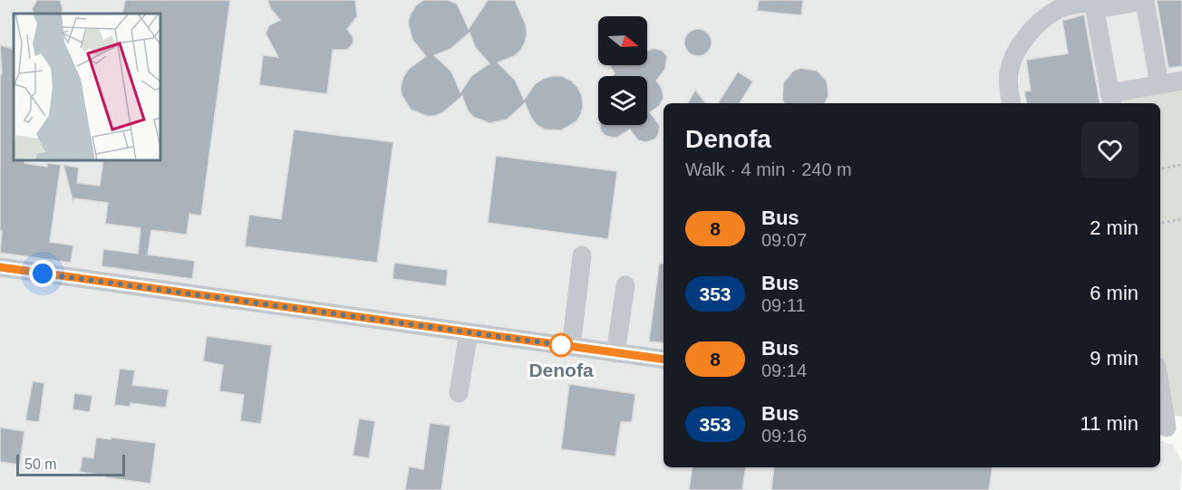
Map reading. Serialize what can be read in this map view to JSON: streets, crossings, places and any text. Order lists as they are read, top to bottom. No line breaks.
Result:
{"places":["Denofa"],"lines":["bus line 8"],"scale_bar":"50 m","north":"right","page":{"heading":["Denofa","Walk · 4 min · 240 m"],"list":[{"mark":"8","name":"Bus","note":"09:07","value":"2 min"},{"mark":"353","name":"Bus","note":"09:11","value":"6 min"},{"mark":"8","name":"Bus","note":"09:14","value":"9 min"},{"mark":"353","name":"Bus","note":"09:16","value":"11 min"}],"scale":"50 m"}}
